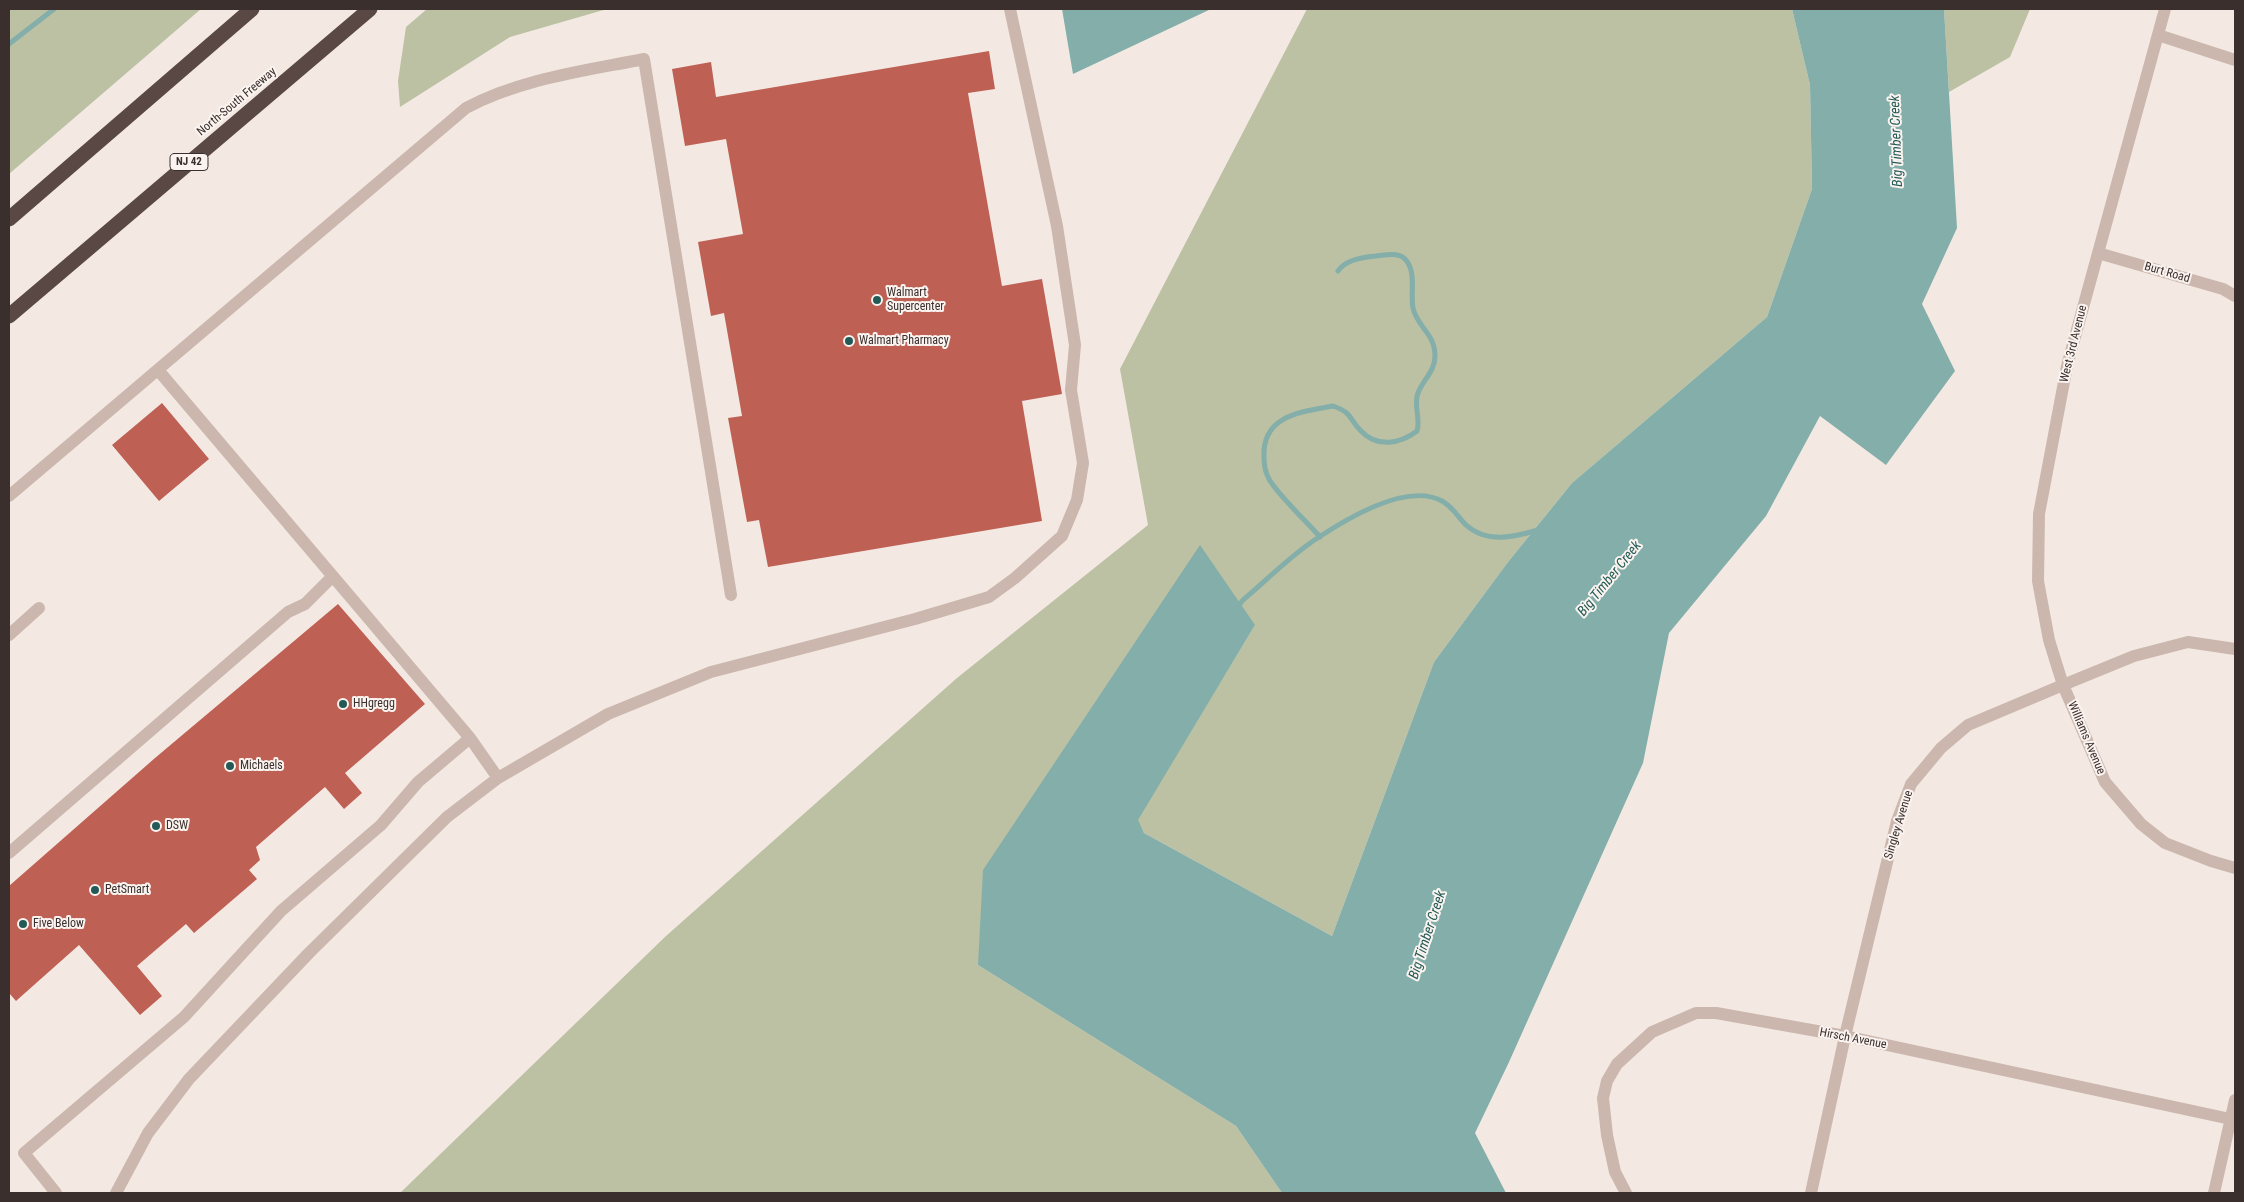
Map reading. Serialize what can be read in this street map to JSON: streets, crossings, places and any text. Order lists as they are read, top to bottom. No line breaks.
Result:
{"streets":{"highway":["North-South Freeway","NJ 42"],"street":["Burt Road","West 3rd Avenue","Williams Avenue","Singley Avenue","Hirsch Avenue"]},"crossings":[["Burt Road","West 3rd Avenue"],["West 3rd Avenue","Williams Avenue"],["West 3rd Avenue","Singley Avenue"],["Williams Avenue","Singley Avenue"],["Singley Avenue","Hirsch Avenue"]],"water":["Big Timber Creek"],"places":["Walmart Supercenter","Walmart Pharmacy","HHgregg","Michaels","DSW","PetSmart","Five Below"]}
